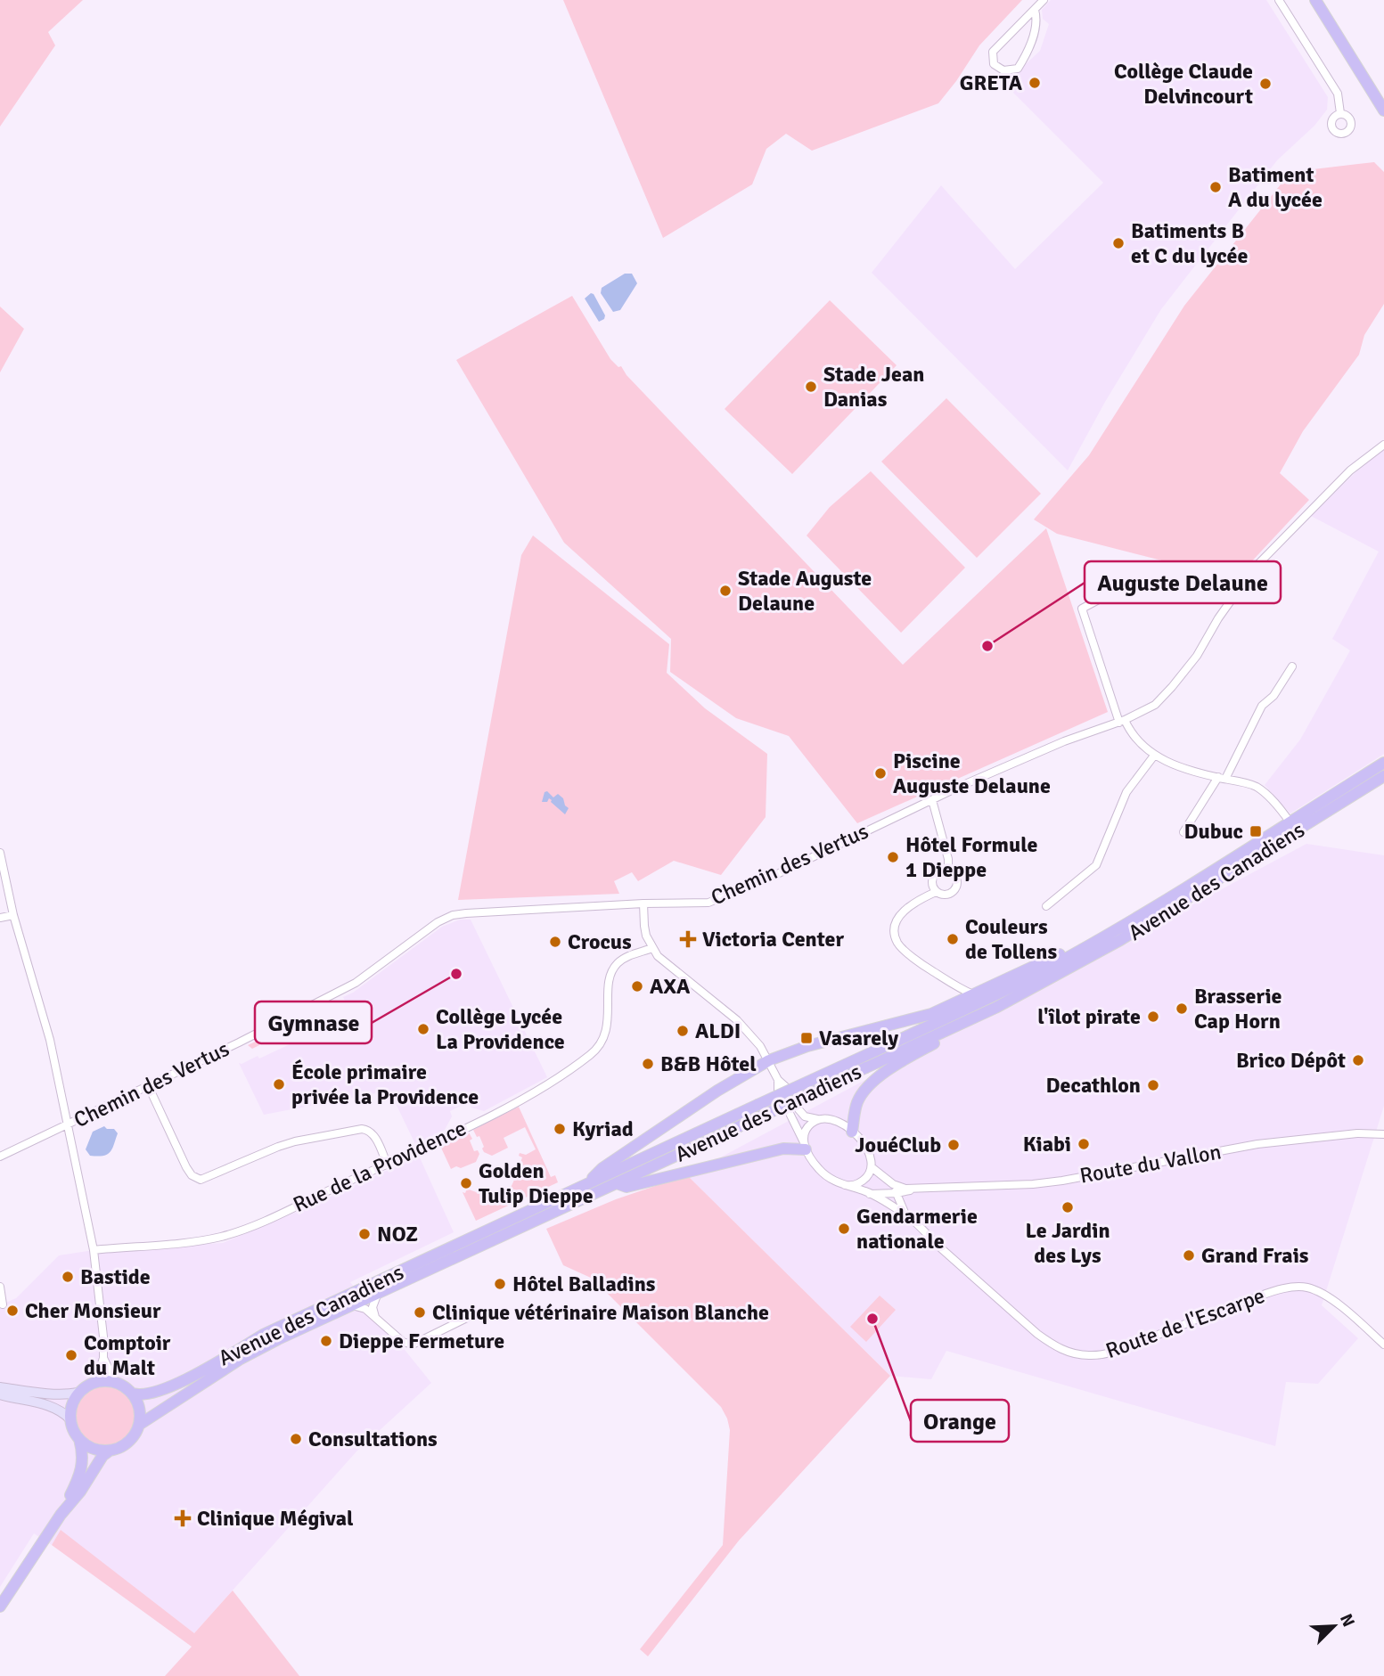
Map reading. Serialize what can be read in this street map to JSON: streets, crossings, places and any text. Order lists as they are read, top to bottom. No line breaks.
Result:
{"streets":{"main road":["Avenue des Canadiens"],"street":["Chemin des Vertus","Route du Vallon","Rue de la Providence","Route de l'Escarpe"]},"places":{"other":["GRETA","Collège Claude Delvincourt","Batiment A du lycée","Batiments B et C du lycée","Stade Jean Danias","Stade Auguste Delaune","Auguste Delaune","Piscine Auguste Delaune","Hôtel Formule 1 Dieppe","Couleurs de Tollens","Crocus","Gymnase","AXA","Brasserie Cap Horn","l'îlot pirate","Collège Lycée La Providence","ALDI","Brico Dépôt","B&B Hôtel","École primaire privée la Providence","Decathlon","Kyriad","Kiabi","JouéClub","Golden Tulip Dieppe","Le Jardin des Lys","Gendarmerie nationale","NOZ","Grand Frais","Bastide","Hôtel Balladins","Cher Monsieur","Clinique vétérinaire Maison Blanche","Orange","Dieppe Fermeture","Comptoir du Malt","Consultations"],"transit":["Dubuc","Vasarely"],"health":["Victoria Center","Clinique Mégival"]},"north":"top right"}
